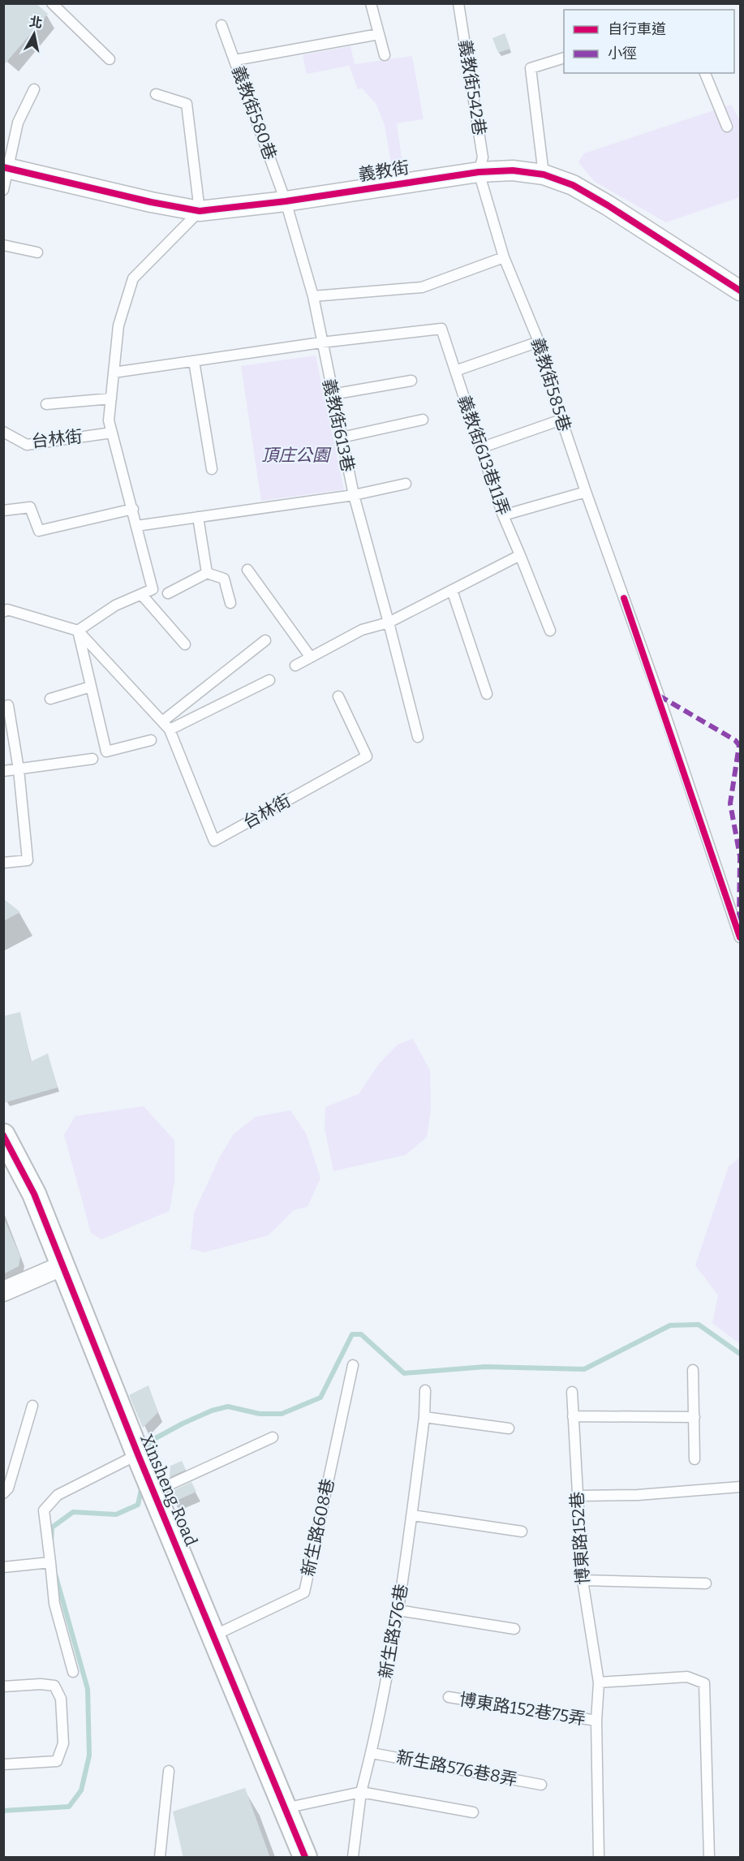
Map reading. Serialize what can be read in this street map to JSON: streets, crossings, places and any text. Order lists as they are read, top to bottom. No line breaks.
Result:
{"streets":{"street":["義教街","Xinsheng Road"],"lane":["義教街542巷","義教街580巷","義教街585巷","義教街613巷","台林街","義教街613巷11弄","新生路608巷","博東路152巷","新生路576巷","博東路152巷75弄","新生路576巷8弄"]},"crossings":[["義教街542巷","義教街"],["義教街542巷","義教街585巷"],["義教街580巷","義教街"],["義教街580巷","義教街613巷"],["義教街","義教街585巷"],["義教街","義教街613巷"],["義教街613巷","義教街613巷11弄"],["Xinsheng Road","新生路608巷"],["博東路152巷","博東路152巷75弄"],["新生路576巷","新生路576巷8弄"]],"parks":["頂庄公園"],"legend":["自行車道","小徑"],"north":"top"}
